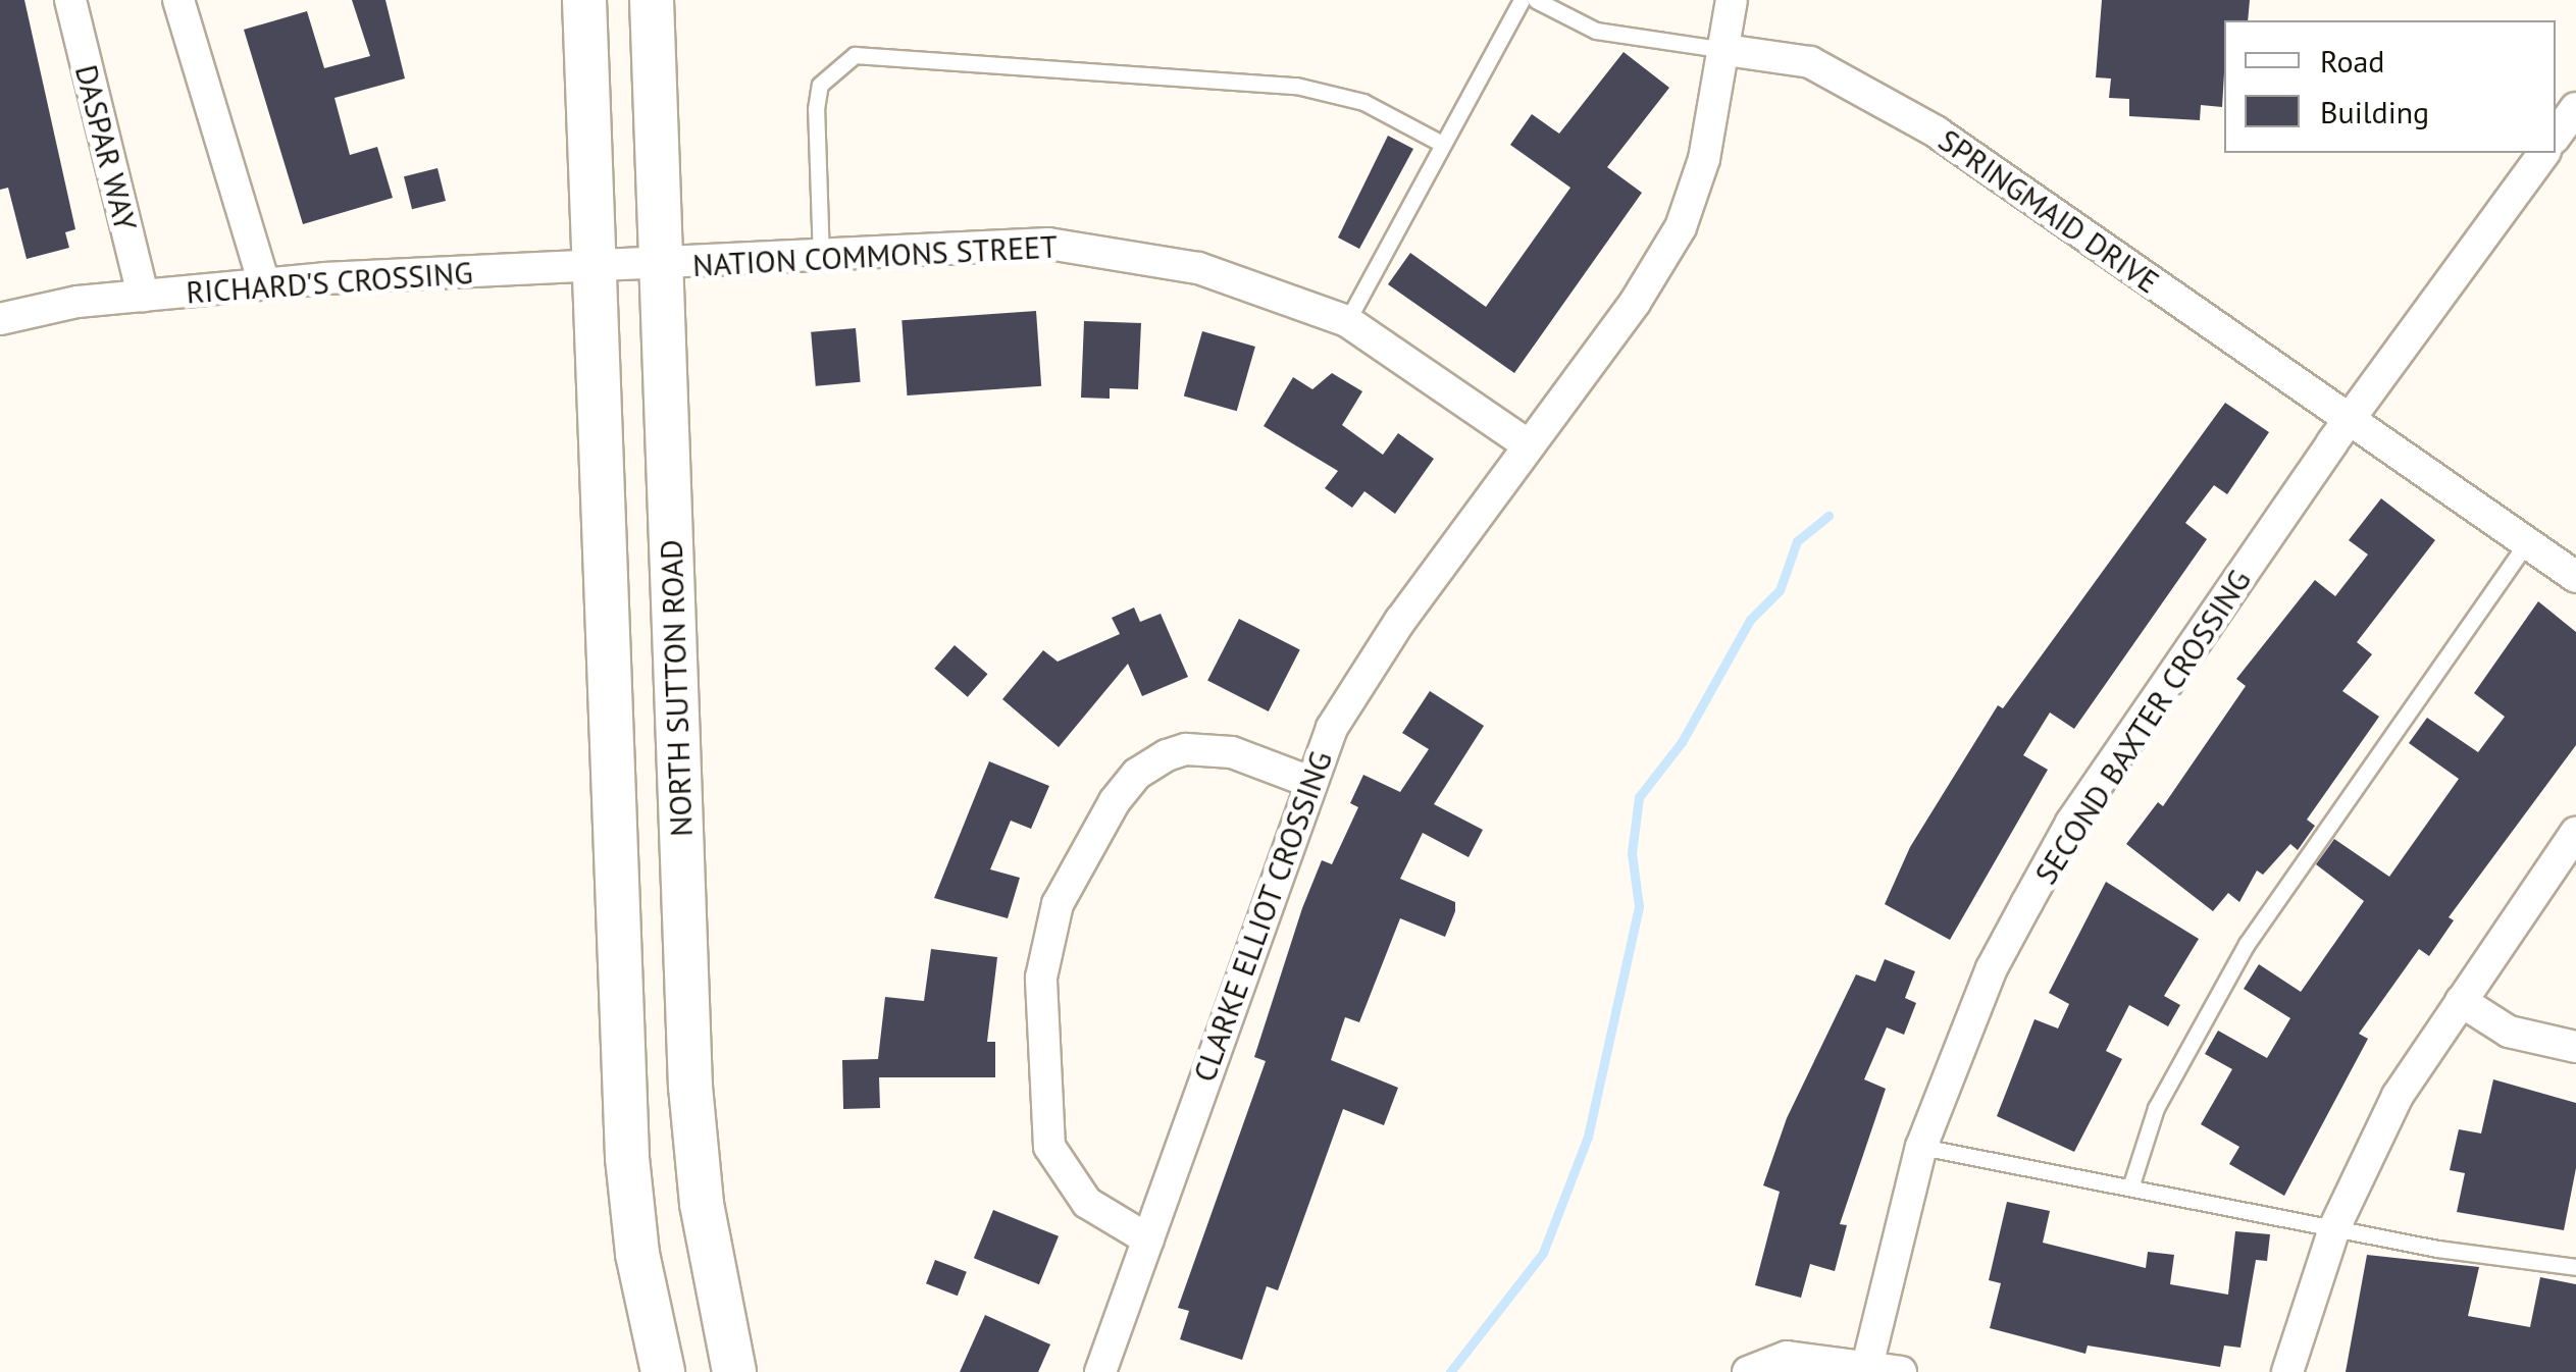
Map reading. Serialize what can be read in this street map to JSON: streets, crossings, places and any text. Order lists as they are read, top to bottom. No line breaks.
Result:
{"streets":{"main road":["NORTH SUTTON ROAD"],"street":["DASPAR WAY","SPRINGMAID DRIVE","NATION COMMONS STREET","RICHARD'S CROSSING","SECOND BAXTER CROSSING","CLARKE ELLIOT CROSSING"]},"crossings":[["DASPAR WAY","RICHARD'S CROSSING"],["SPRINGMAID DRIVE","SECOND BAXTER CROSSING"],["SPRINGMAID DRIVE","CLARKE ELLIOT CROSSING"],["NATION COMMONS STREET","RICHARD'S CROSSING"],["NATION COMMONS STREET","NORTH SUTTON ROAD"],["NATION COMMONS STREET","CLARKE ELLIOT CROSSING"],["RICHARD'S CROSSING","NORTH SUTTON ROAD"]],"legend":["Road","Building"]}
